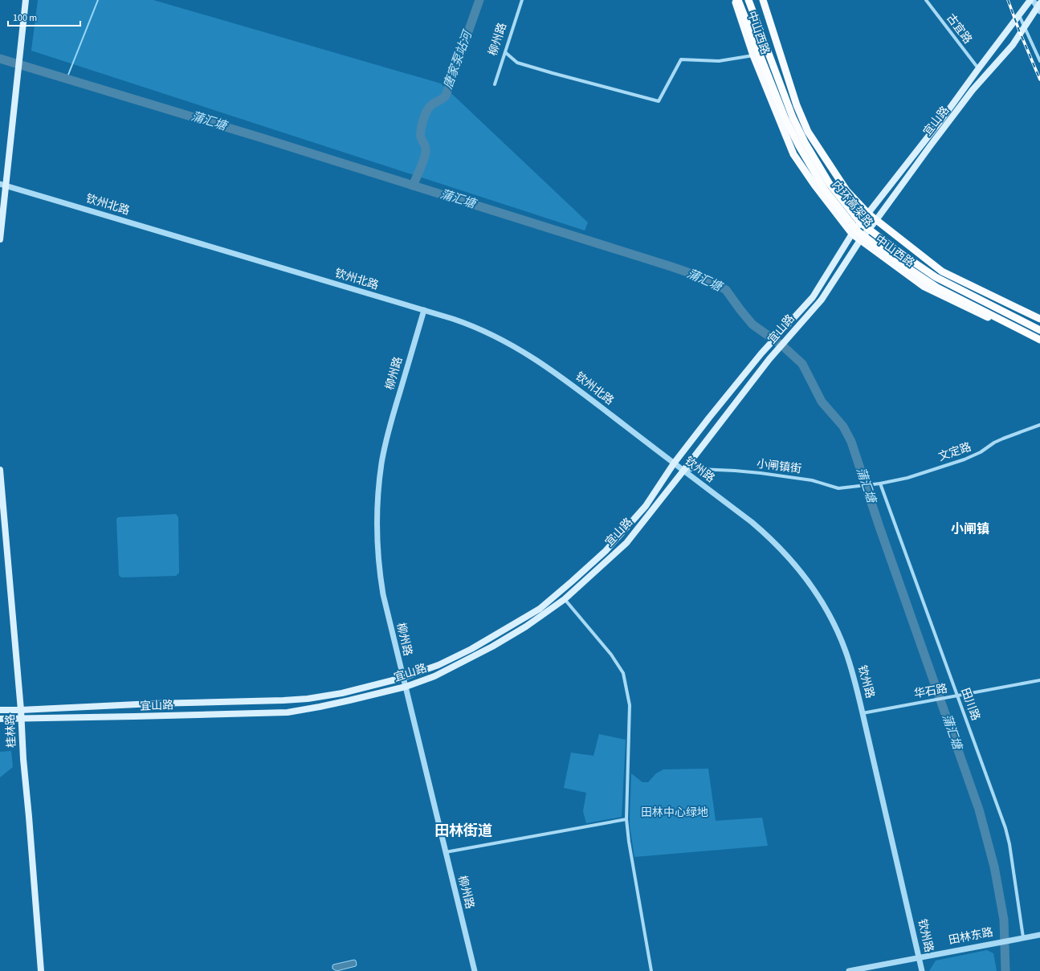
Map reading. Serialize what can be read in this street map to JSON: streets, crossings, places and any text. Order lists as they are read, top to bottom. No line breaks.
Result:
{"streets":{"highway":["内环高架路"],"main road":["中山西路","宜山路","桂林路"],"street":["古宜路","柳州路","钦州北路","文定路","小闸镇街","钦州路","华石路","田川路","田林东路"]},"crossings":[["古宜路","宜山路"],["中山西路","宜山路"],["中山西路","内环高架路"],["柳州路","宜山路"],["柳州路","钦州北路"],["宜山路","钦州北路"],["宜山路","小闸镇街"],["宜山路","钦州路"],["宜山路","桂林路"],["钦州北路","钦州路"],["文定路","小闸镇街"],["文定路","田川路"],["小闸镇街","钦州路"],["钦州路","华石路"],["钦州路","田林东路"],["华石路","田川路"],["田川路","田林东路"]],"districts":["小闸镇","田林街道"],"water":["唐家泵站河","蒲汇塘"],"parks":["田林中心绿地"],"scale_bar":"100 m"}
